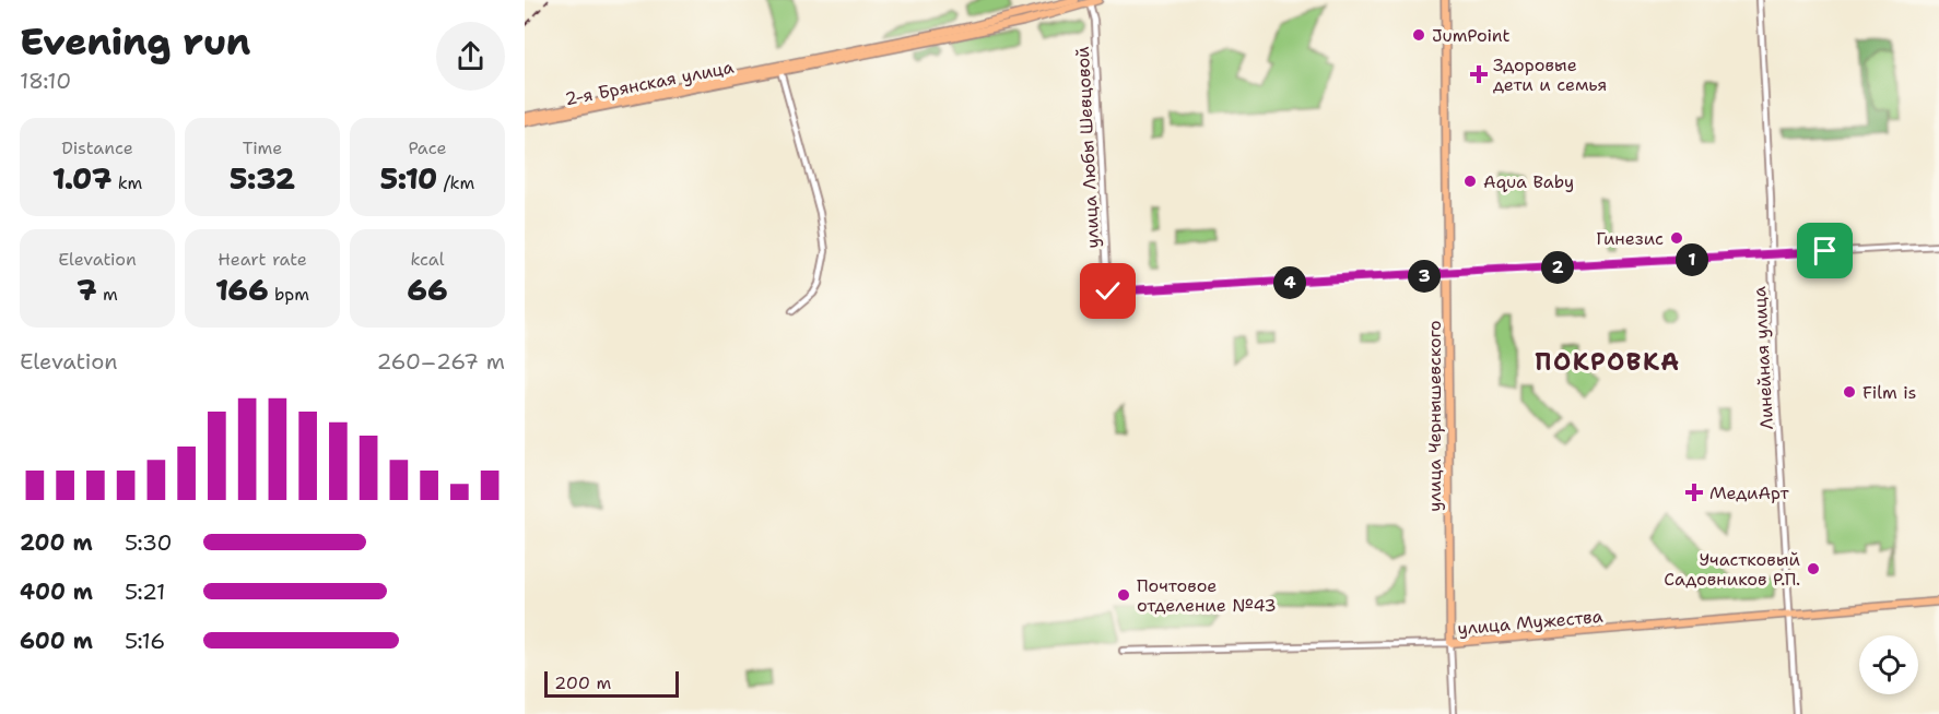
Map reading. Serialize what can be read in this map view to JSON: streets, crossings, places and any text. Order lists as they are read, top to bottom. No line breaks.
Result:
{"streets":{"main road":["2-я Брянская улица","улица Чернышевского","улица Мужества"],"street":["улица Любы Шевцовой","Линейная улица"]},"crossings":[["улица Любы Шевцовой","улица Чернышевского"],["Линейная улица","улица Мужества"],["улица Чернышевского","улица Мужества"]],"districts":["ПОКРОВКА"],"places":{"other":["JumPoint","Aqua Baby","Гинезис","Film is","Участковый Садовников Р.П.","Почтовое отделение №43"],"health":["Здоровые дети и семья","МедиАрт"]},"scale_bar":"200 m","page":{"heading":["Evening run","18:10"],"stats":[["Distance","1.07 km"],["Time","5:32"],["Pace","5:10 /km"],["Elevation","7 m"],["Heart rate","166 bpm"],["kcal","66"]],"pins":["1","2","3","4"],"chart":["Elevation","260–267 m"],"list":[{"name":"200 m","note":"5:30"},{"name":"400 m","note":"5:21"},{"name":"600 m","note":"5:16"}],"scale":"200 m"}}
